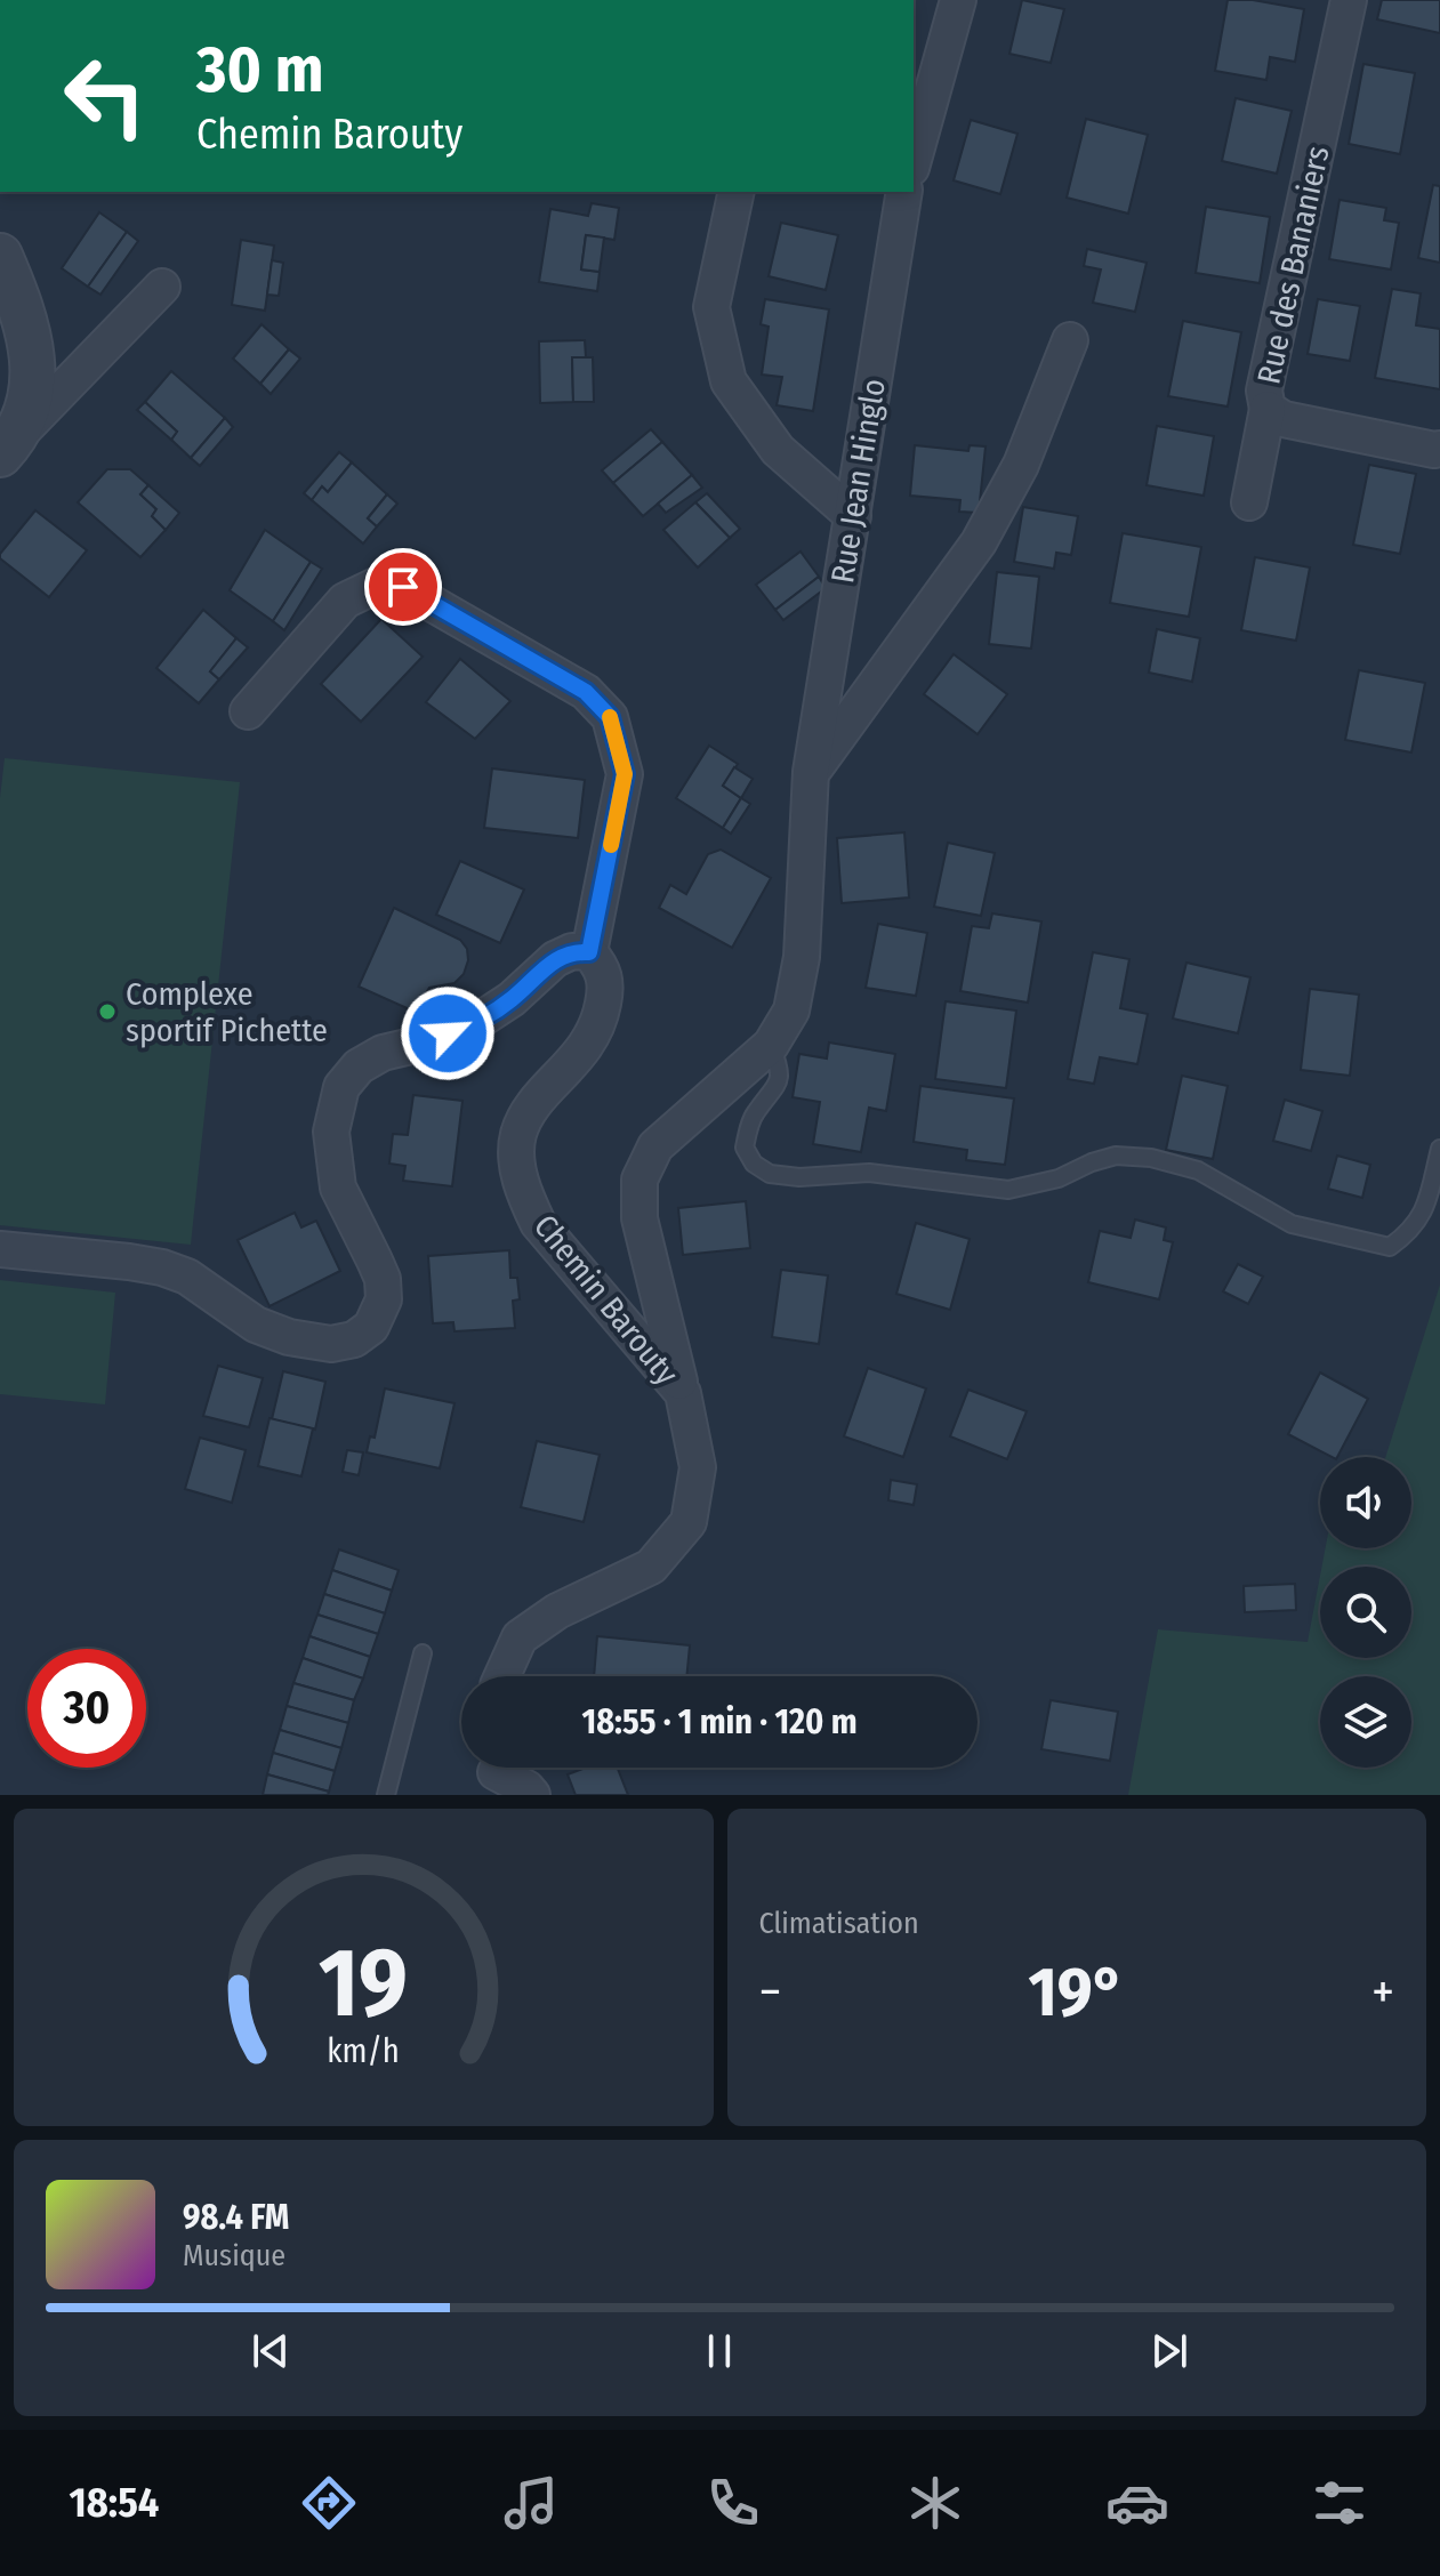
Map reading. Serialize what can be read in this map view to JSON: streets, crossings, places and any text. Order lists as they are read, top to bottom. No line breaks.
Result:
{"streets":{"street":["Rue des Bananiers","Rue Jean Hinglo","Chemin Barouty"]},"crossings":[["Rue Jean Hinglo","Chemin Barouty"]],"places":["Complexe sportif Pichette"],"page":{"turn":["30 m","Chemin Barouty"],"limit":"30","trip":"18:55 · 1 min · 120 m","tile":"Climatisation","heat":["−","19°","+"],"song":["98.4 FM","Musique"],"tabs":"18:54","gauge":["19","km/h"]}}
